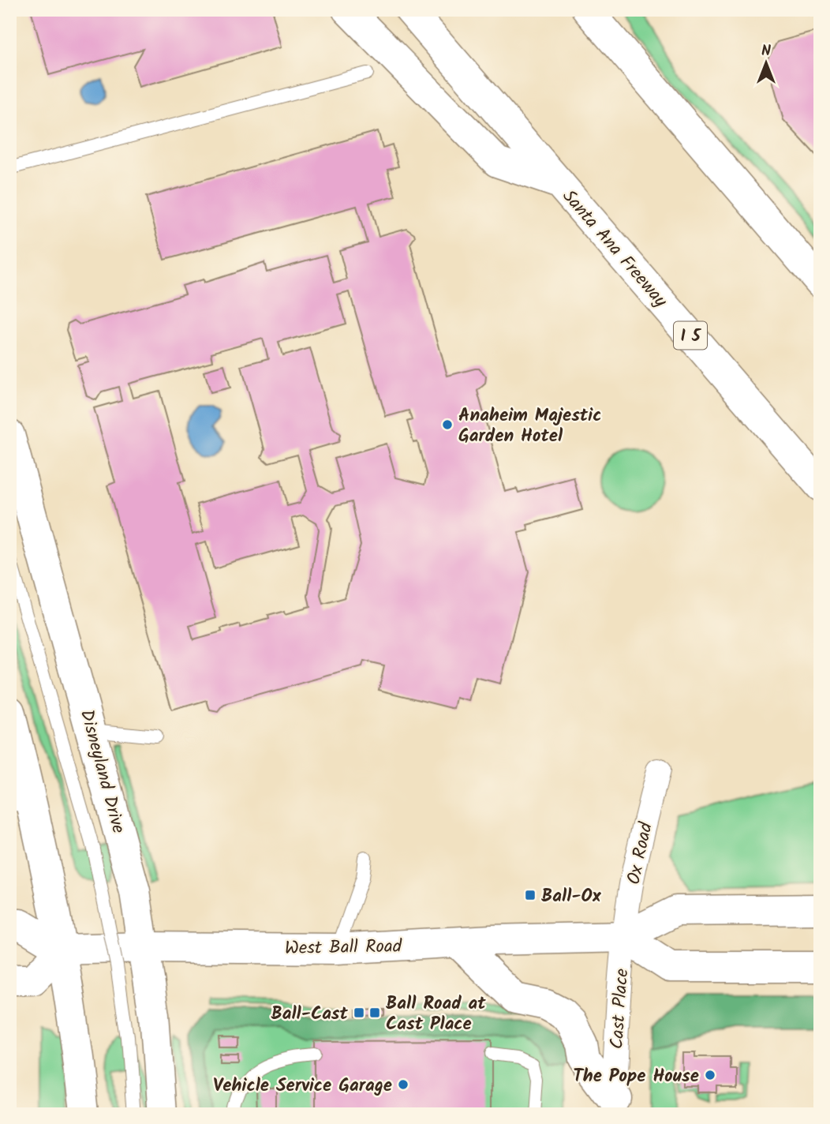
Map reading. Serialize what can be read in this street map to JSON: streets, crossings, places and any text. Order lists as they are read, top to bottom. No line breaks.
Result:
{"streets":{"main road":["Santa Ana Freeway","I 5","Disneyland Drive","West Ball Road"],"street":["Ox Road","Cast Place"]},"crossings":[["Disneyland Drive","West Ball Road"],["Ox Road","West Ball Road"],["Ox Road","Cast Place"],["West Ball Road","Cast Place"]],"places":{"other":["Anaheim Majestic Garden Hotel","The Pope House","Vehicle Service Garage"],"transit":["Ball-Ox","Ball-Cast","Ball Road at Cast Place"]},"north":"top"}
